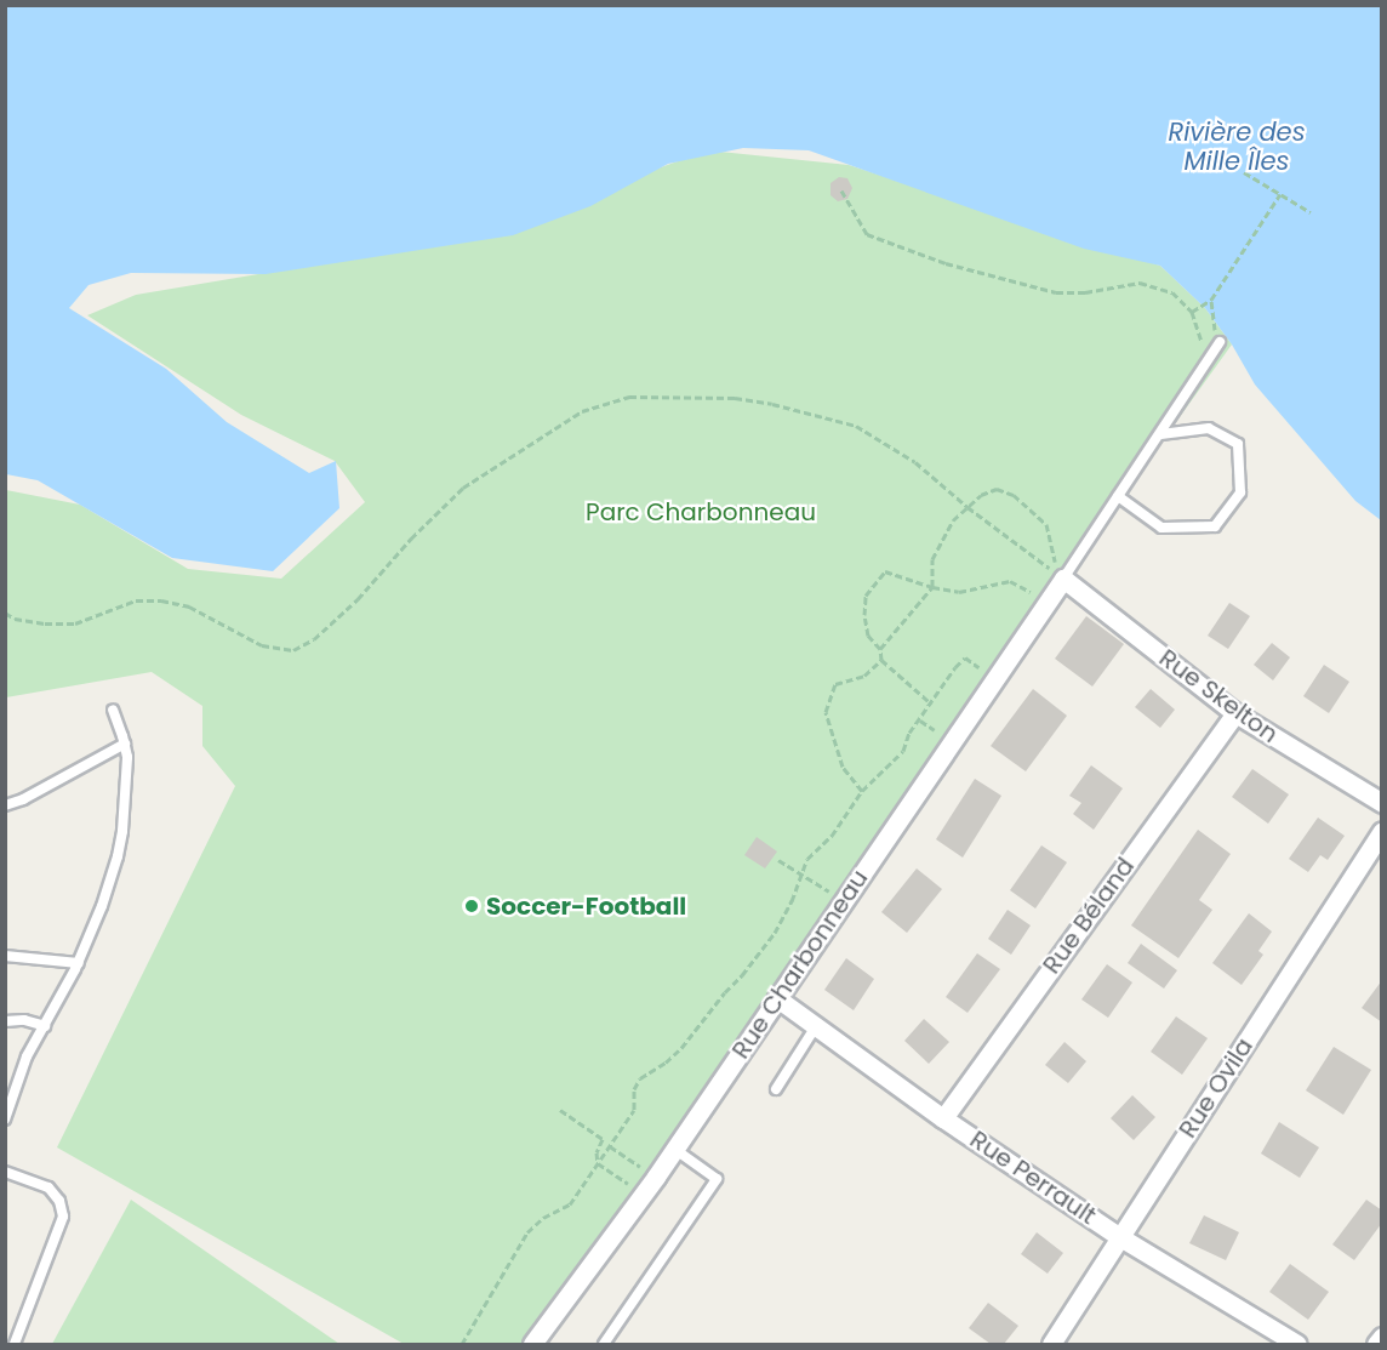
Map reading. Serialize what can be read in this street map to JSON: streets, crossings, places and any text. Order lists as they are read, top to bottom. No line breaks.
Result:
{"streets":{"street":["Rue Skelton","Rue Béland","Rue Charbonneau","Rue Ovila","Rue Perrault"]},"crossings":[["Rue Skelton","Rue Béland"],["Rue Skelton","Rue Charbonneau"],["Rue Béland","Rue Perrault"],["Rue Charbonneau","Rue Perrault"],["Rue Ovila","Rue Perrault"]],"water":["Rivière des Mille Îles"],"parks":["Parc Charbonneau"],"places":["Soccer-Football"]}
